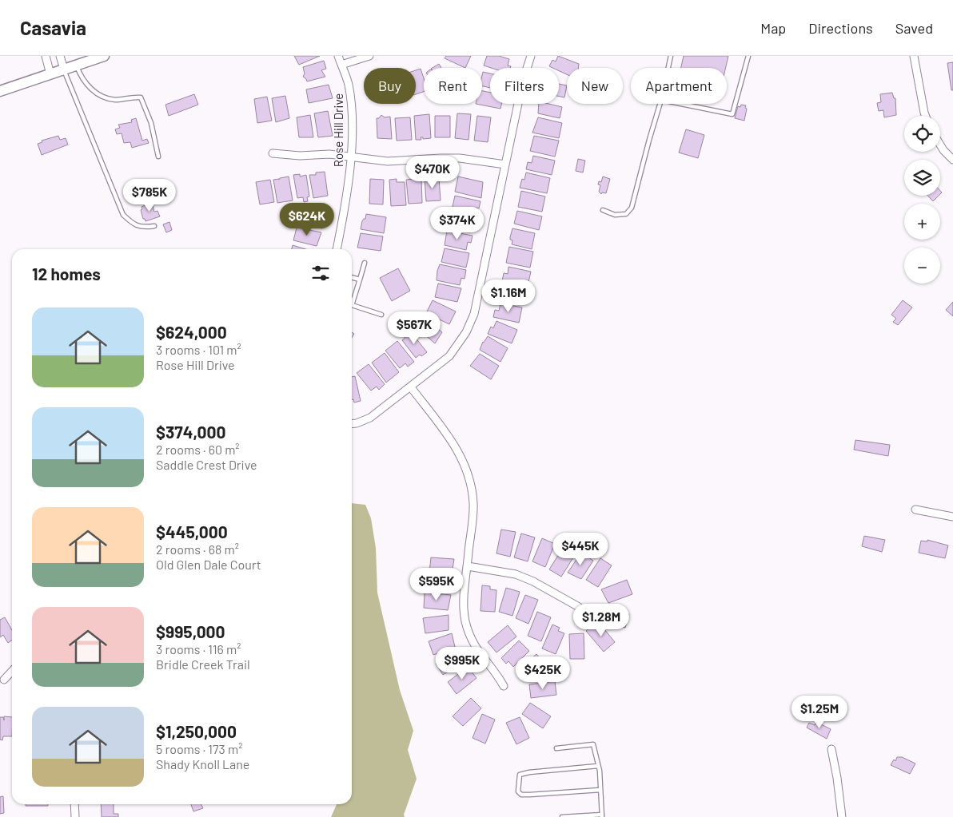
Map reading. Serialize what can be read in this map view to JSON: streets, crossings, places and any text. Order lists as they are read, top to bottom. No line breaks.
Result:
{"streets":{"street":["Rose Hill Drive"]},"page":{"header":"Casavia","nav":["Map","Directions","Saved"],"chip":["Buy","Rent","Filters","New","Apartment"],"map_buttons":["+","−"],"price":["$470K","$785K","$624K","$374K","$1.16M","$567K","$445K","$595K","$1.28M","$995K","$425K","$1.25M"],"heading":"12 homes","list":[{"name":"$624,000","note":"3 rooms · 101 m² · Rose Hill Drive"},{"name":"$374,000","note":"2 rooms · 60 m² · Saddle Crest Drive"},{"name":"$445,000","note":"2 rooms · 68 m² · Old Glen Dale Court"},{"name":"$995,000","note":"3 rooms · 116 m² · Bridle Creek Trail"},{"name":"$1,250,000","note":"5 rooms · 173 m² · Shady Knoll Lane"}]}}
